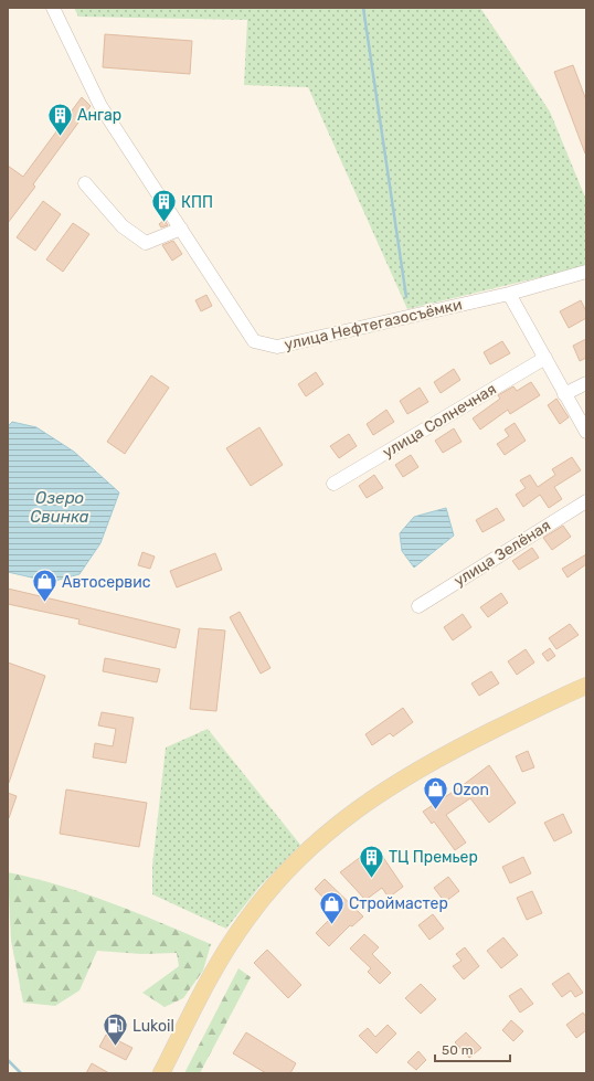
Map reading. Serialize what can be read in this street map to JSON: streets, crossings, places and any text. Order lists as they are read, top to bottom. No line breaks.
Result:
{"streets":{"street":["улица Нефтегазосъёмки","улица Солнечная","улица Зелёная"]},"water":["Озеро Свинка"],"places":{"building":["Ангар","КПП","ТЦ Премьер"],"shop":["Автосервис","Ozon","Строймастер"],"fuel station":["Lukoil"]},"scale_bar":"50 m"}
